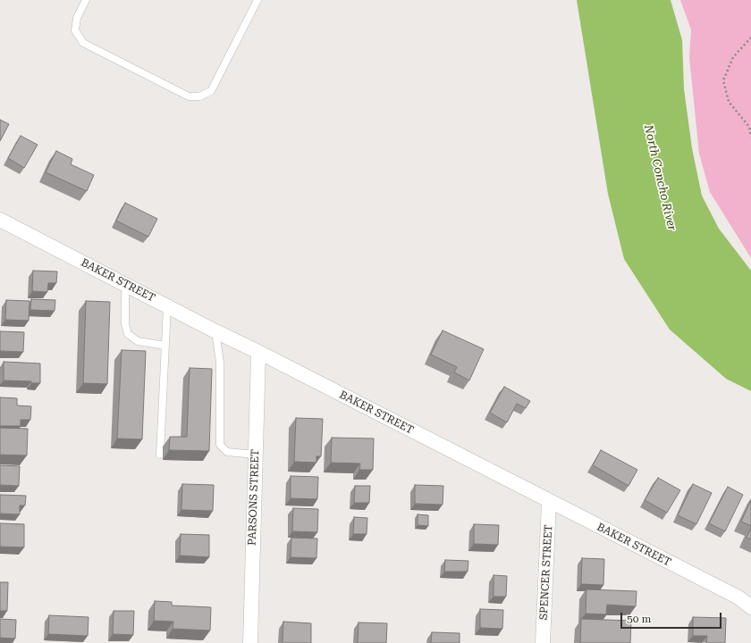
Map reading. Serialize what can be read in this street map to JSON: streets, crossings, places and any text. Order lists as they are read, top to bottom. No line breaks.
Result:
{"streets":{"street":["BAKER STREET","PARSONS STREET","SPENCER STREET"]},"crossings":[["BAKER STREET","PARSONS STREET"],["BAKER STREET","SPENCER STREET"]],"water":["North Concho River"],"scale_bar":"50 m"}
